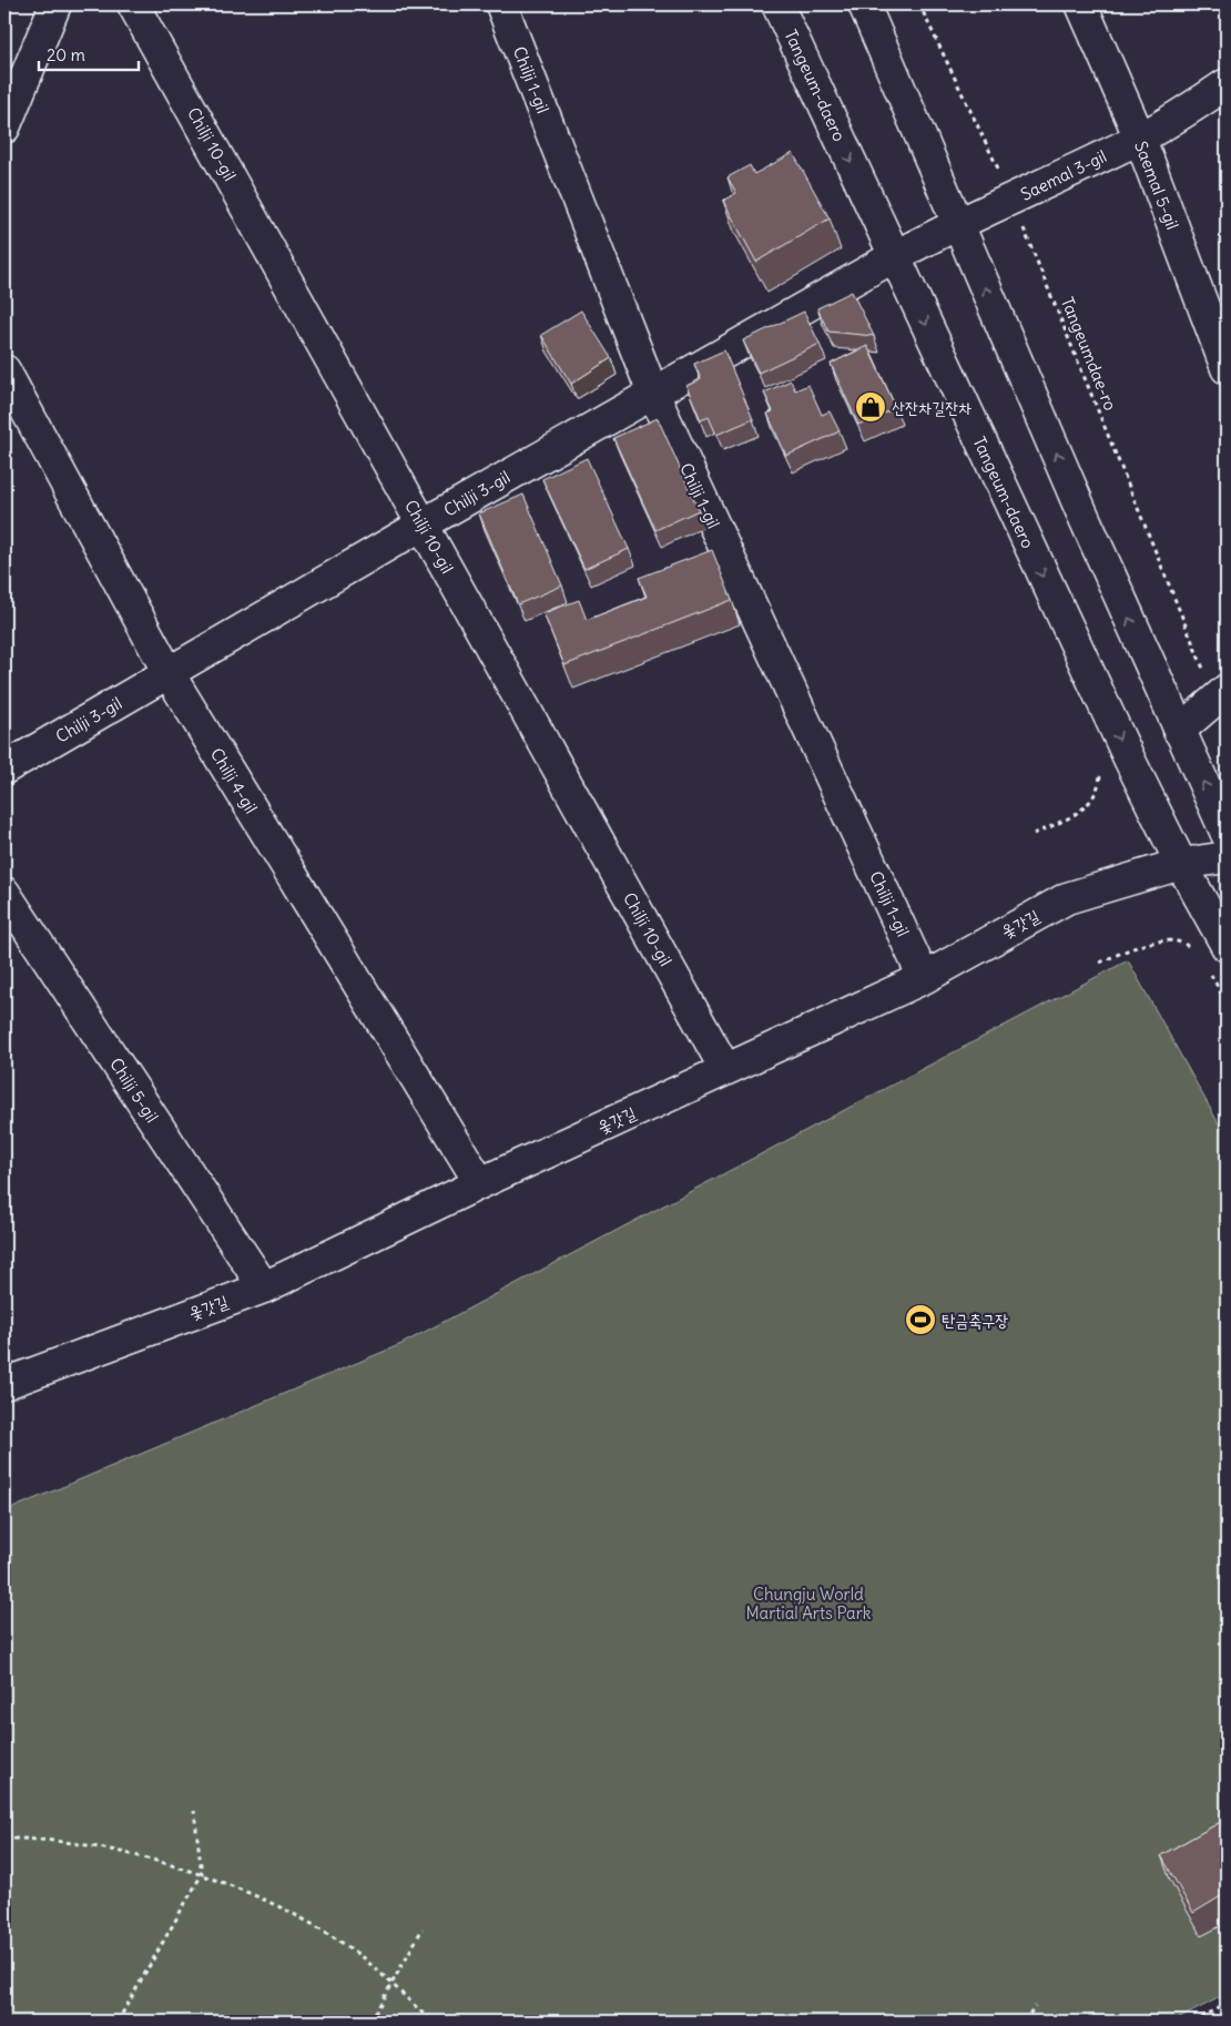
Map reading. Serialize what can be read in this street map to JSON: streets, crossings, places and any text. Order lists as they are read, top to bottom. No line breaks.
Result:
{"streets":{"street":["Chilji 1-gil","Tangeum-daero","Chilji 10-gil","Saemal 3-gil","Saemal 5-gil","Chilji 3-gil","Chilji 4-gil","옻갓길","Chilji 5-gil"],"path":["Tangeumdae-ro"]},"crossings":[["Chilji 1-gil","Chilji 3-gil"],["Chilji 1-gil","옻갓길"],["Tangeum-daero","Saemal 3-gil"],["Tangeum-daero","Chilji 3-gil"],["Tangeum-daero","옻갓길"],["Chilji 10-gil","Chilji 3-gil"],["Chilji 10-gil","옻갓길"],["Saemal 3-gil","Saemal 5-gil"],["Saemal 3-gil","Tangeumdae-ro"],["Saemal 3-gil","Chilji 3-gil"],["Chilji 3-gil","Chilji 4-gil"],["Chilji 4-gil","옻갓길"],["옻갓길","Chilji 5-gil"]],"parks":["Chungju World Martial Arts Park"],"places":{"shop":["산잔차길잔차"],"sports":["탄금축구장"]},"scale_bar":"20 m"}
